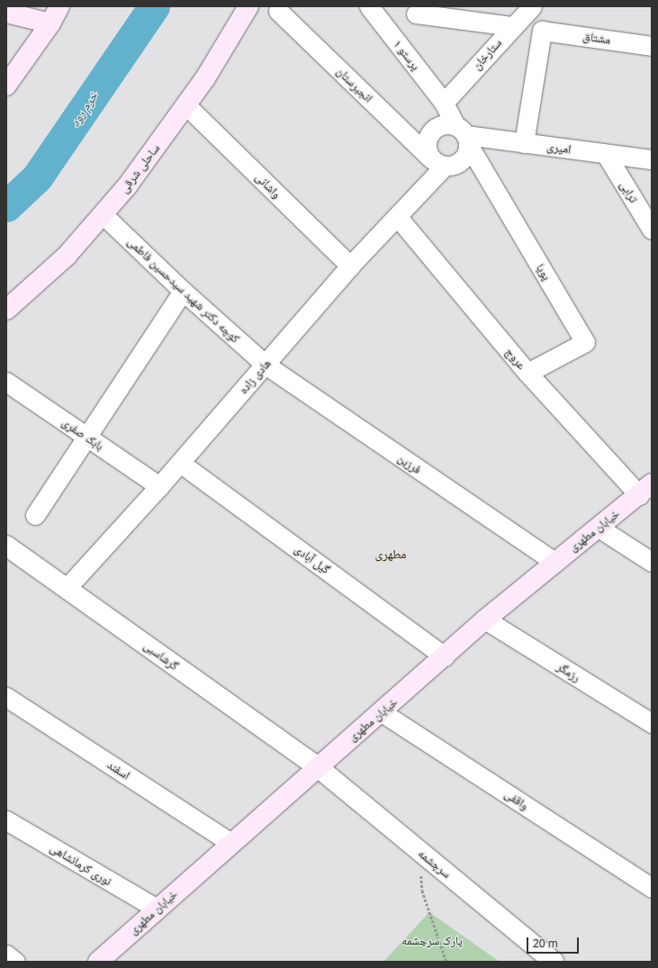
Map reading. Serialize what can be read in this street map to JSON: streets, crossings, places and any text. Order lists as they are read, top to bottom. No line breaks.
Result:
{"streets":{"main road":["ساحلی شرقی","خیابان مطهری"],"street":["مشتاق","ستارخان","پرستو ۱","انجیرستان","امیری","واشانی","ترابی","پویا","کوچه دکتر شهید سیدحسین فاطمی","عروج","هادی زاده","بابک صفری","فرزین","گیل آبادی","گرشاسبی","رزمگر","اسفند","واقفی","سرچشمه","نوری کرمانشاهی"]},"crossings":[["مشتاق","امیری"],["ستارخان","پرستو ۱"],["پرستو ۱","انجیرستان"],["پرستو ۱","امیری"],["پرستو ۱","پویا"],["پرستو ۱","هادی زاده"],["انجیرستان","امیری"],["انجیرستان","پویا"],["انجیرستان","هادی زاده"],["امیری","ترابی"],["امیری","پویا"],["امیری","هادی زاده"],["ساحلی شرقی","واشانی"],["ساحلی شرقی","کوچه دکتر شهید سیدحسین فاطمی"],["واشانی","هادی زاده"],["پویا","عروج"],["پویا","هادی زاده"],["کوچه دکتر شهید سیدحسین فاطمی","هادی زاده"],["کوچه دکتر شهید سیدحسین فاطمی","فرزین"],["عروج","هادی زاده"],["عروج","خیابان مطهری"],["هادی زاده","بابک صفری"],["هادی زاده","فرزین"],["هادی زاده","گیل آبادی"],["هادی زاده","گرشاسبی"],["فرزین","خیابان مطهری"],["خیابان مطهری","گیل آبادی"],["خیابان مطهری","گرشاسبی"],["خیابان مطهری","رزمگر"],["خیابان مطهری","اسفند"],["خیابان مطهری","واقفی"],["خیابان مطهری","سرچشمه"],["خیابان مطهری","نوری کرمانشاهی"],["گرشاسبی","سرچشمه"]],"districts":["مطهری"],"water":["خرم رود"],"parks":["پارک سرچشمه"],"scale_bar":"20 m"}
